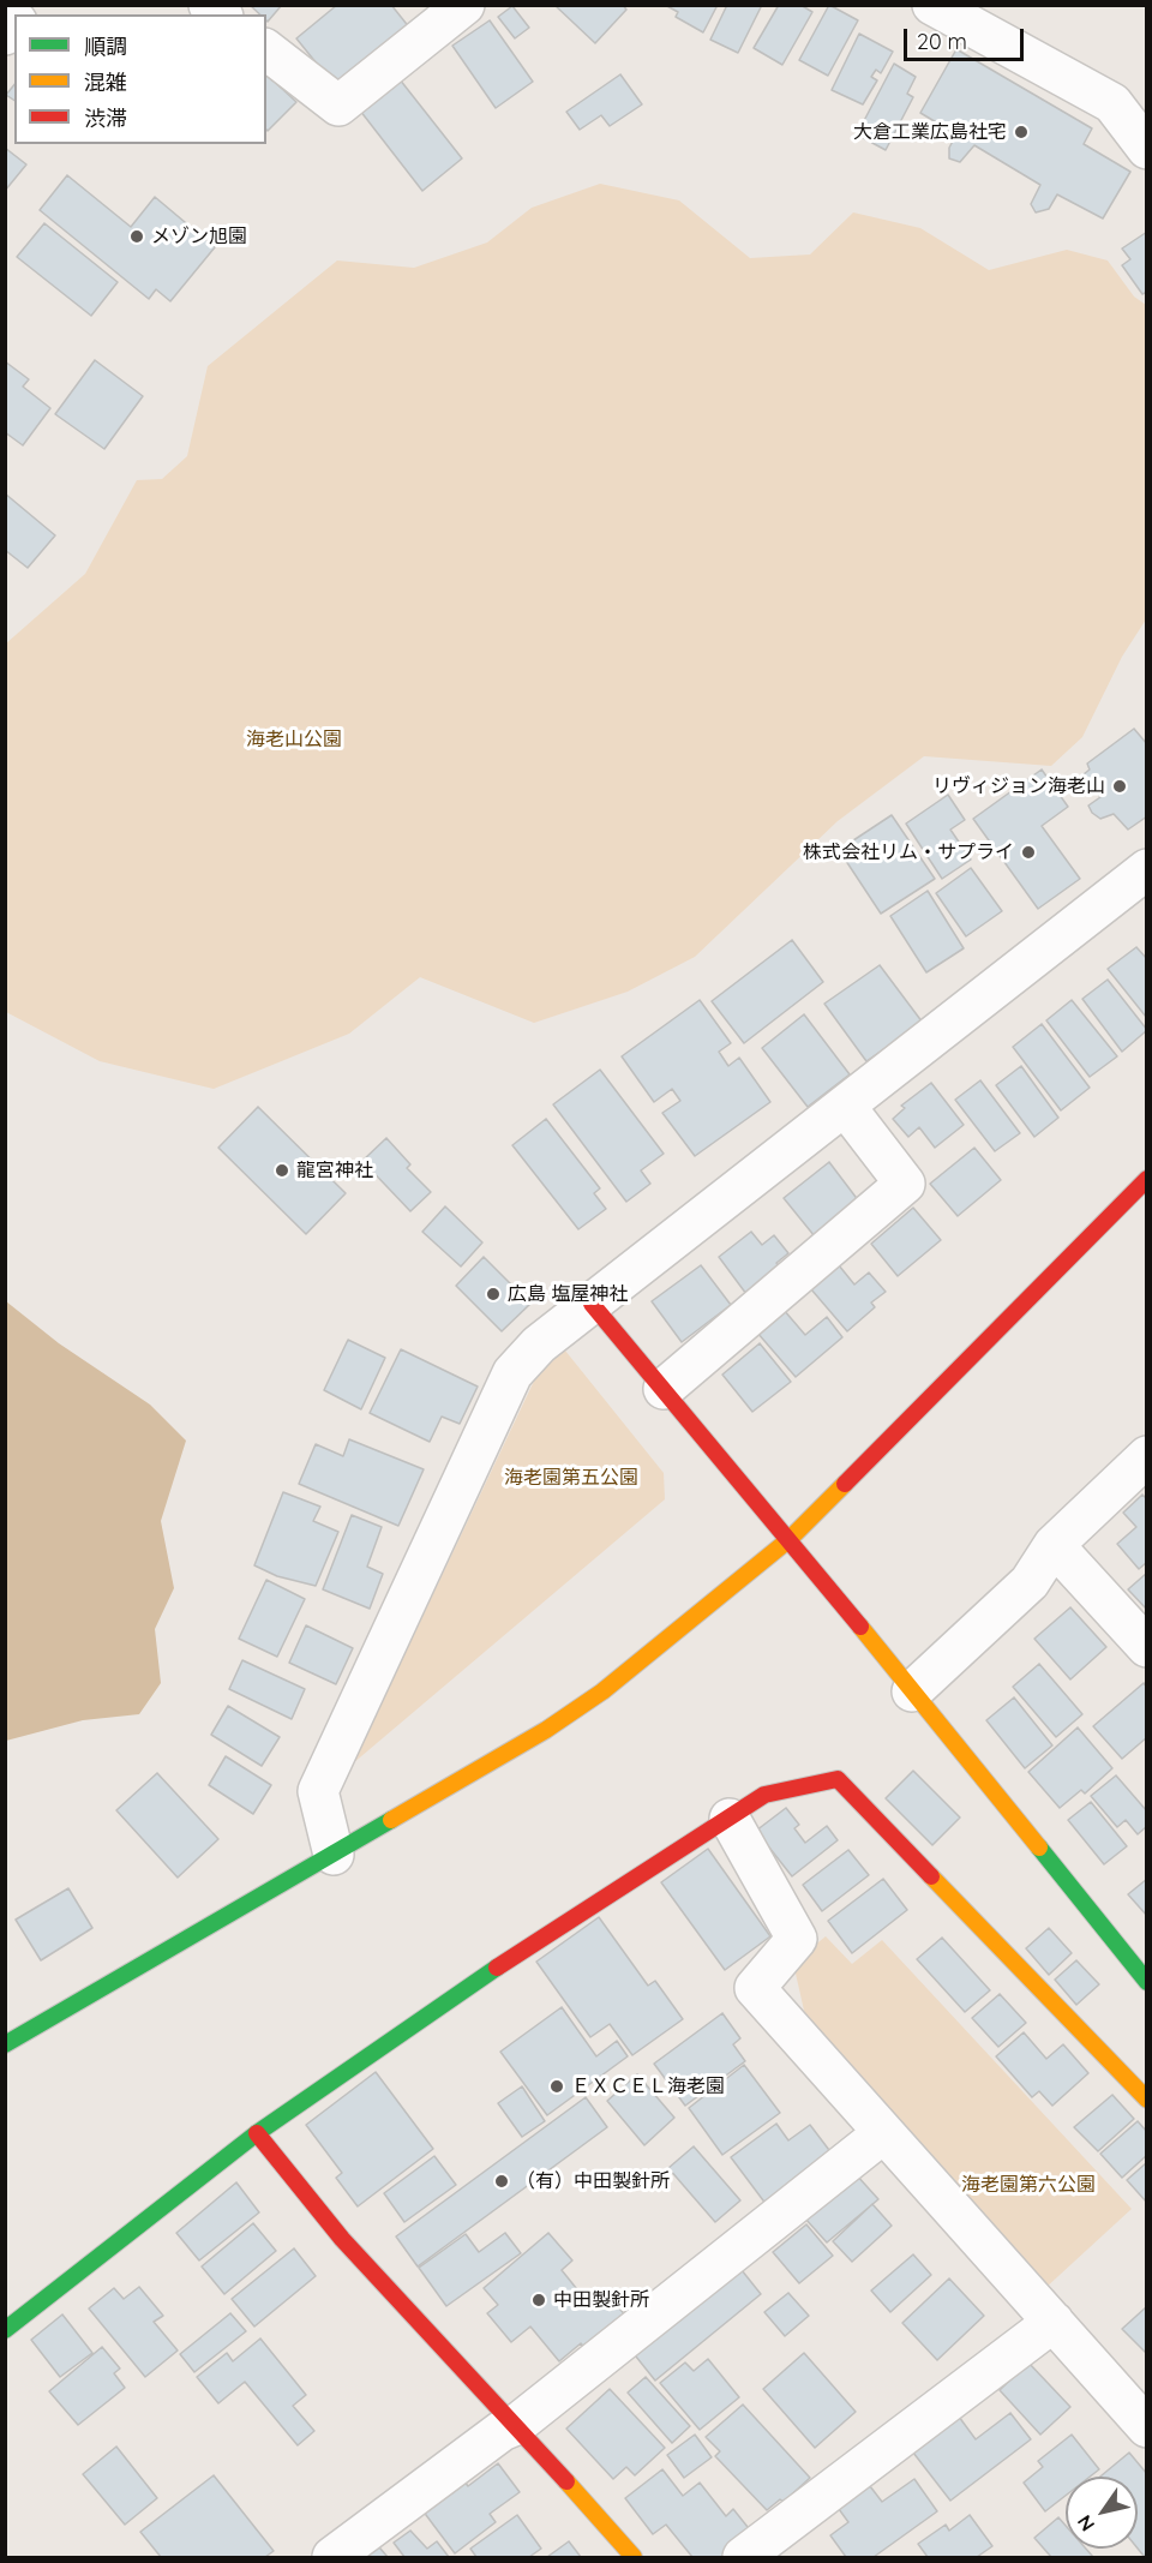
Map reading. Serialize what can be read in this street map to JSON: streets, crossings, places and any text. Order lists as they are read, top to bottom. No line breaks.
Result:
{"parks":["海老山公園","海老園第五公園","海老園第六公園"],"places":["大倉工業広島社宅","メゾン旭園","リヴィジョン海老山","株式会社リム・サプライ","龍宮神社","広島 塩屋神社","ＥＸＣＥＬ海老園","（有）中田製針所","中田製針所"],"legend":["順調","混雑","渋滞"],"scale_bar":"20 m","north":"bottom left"}
